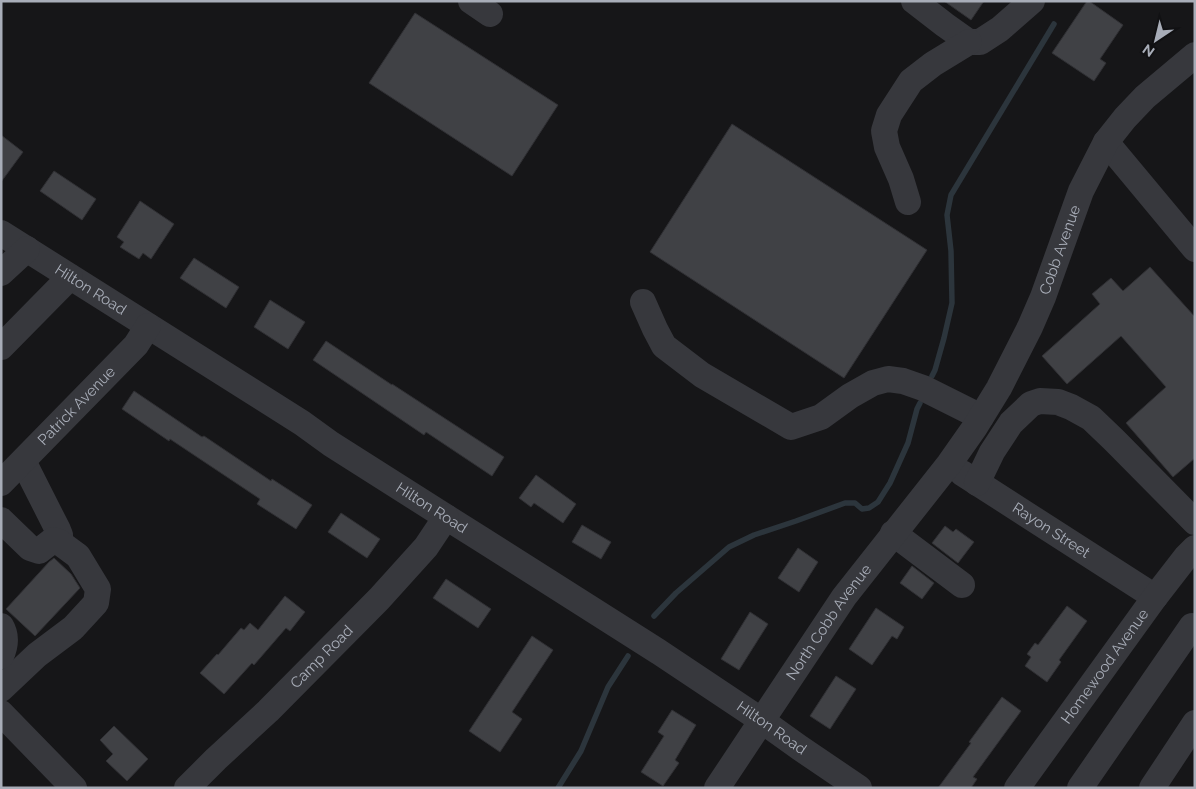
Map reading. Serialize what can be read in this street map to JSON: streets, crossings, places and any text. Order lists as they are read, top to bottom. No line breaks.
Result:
{"streets":{"street":["Cobb Avenue","Hilton Road","Patrick Avenue","Rayon Street","North Cobb Avenue","Camp Road","Homewood Avenue"]},"crossings":[["Cobb Avenue","Rayon Street"],["Cobb Avenue","North Cobb Avenue"],["Hilton Road","Patrick Avenue"],["Hilton Road","North Cobb Avenue"],["Hilton Road","Camp Road"],["Rayon Street","North Cobb Avenue"],["Rayon Street","Homewood Avenue"]],"north":"bottom left"}
